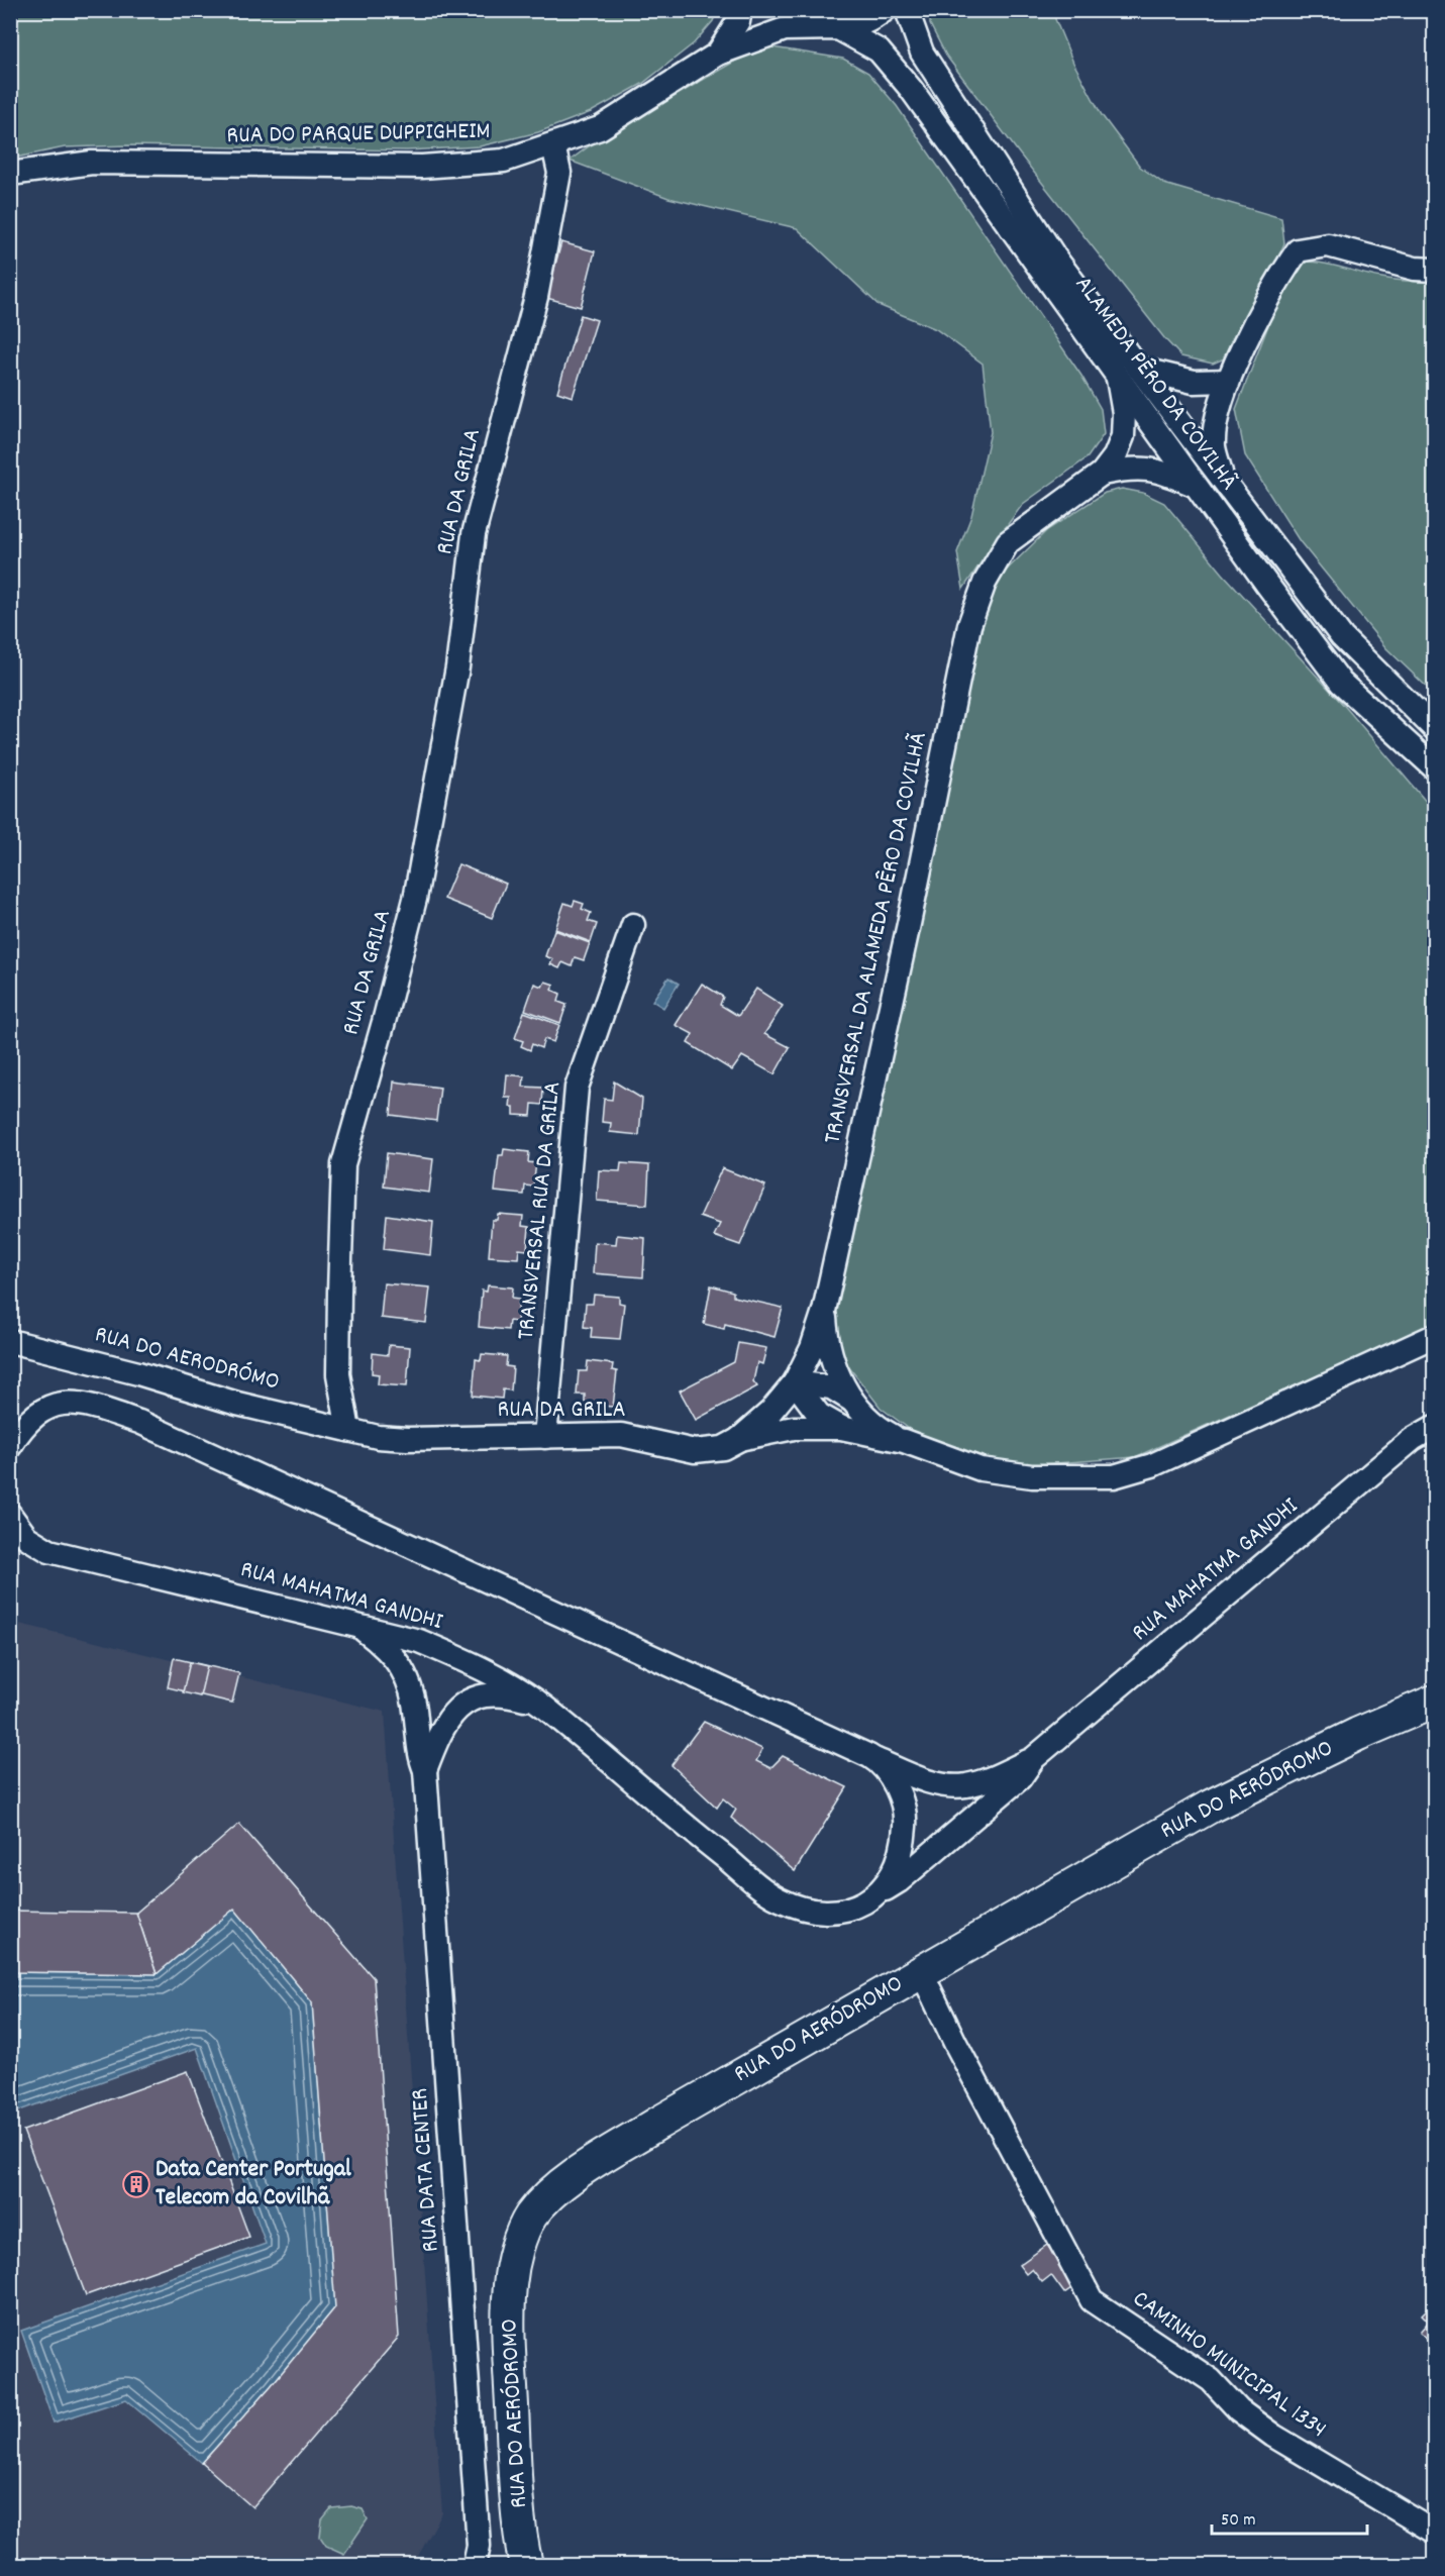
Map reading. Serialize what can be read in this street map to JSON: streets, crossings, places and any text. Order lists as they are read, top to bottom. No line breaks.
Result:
{"streets":{"main road":["RUA DO AERÓDROMO"],"street":["RUA DO PARQUE DUPPIGHEIM","ALAMEDA PÊRO DA COVILHÃ","RUA DA GRILA","TRANSVERSAL DA ALAMEDA PÊRO DA COVILHÃ","TRANSVERSAL RUA DA GRILA","RUA DO AERODRÓMO","RUA MAHATMA GANDHI","RUA DATA CENTER","CAMINHO MUNICIPAL 1334"]},"crossings":[["RUA DO PARQUE DUPPIGHEIM","RUA DA GRILA"],["ALAMEDA PÊRO DA COVILHÃ","TRANSVERSAL DA ALAMEDA PÊRO DA COVILHÃ"],["RUA DA GRILA","TRANSVERSAL DA ALAMEDA PÊRO DA COVILHÃ"],["RUA DA GRILA","TRANSVERSAL RUA DA GRILA"],["RUA DA GRILA","RUA DO AERODRÓMO"],["RUA MAHATMA GANDHI","RUA DATA CENTER"],["RUA DO AERÓDROMO","CAMINHO MUNICIPAL 1334"]],"places":{"building":["Data Center Portugal Telecom da Covilhã"]},"scale_bar":"50 m"}
